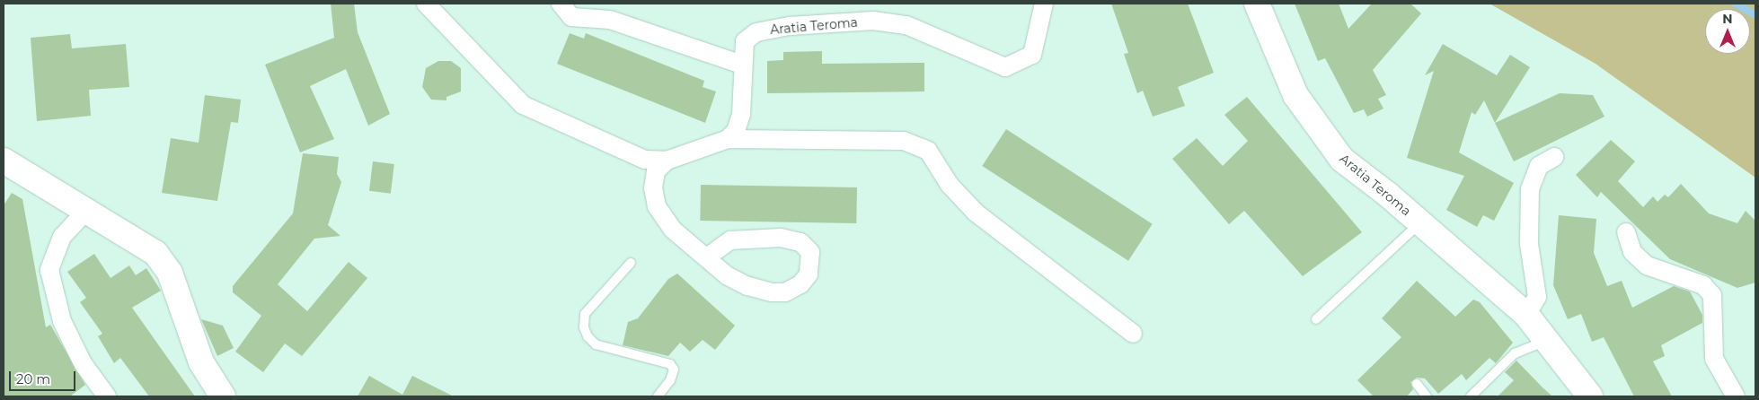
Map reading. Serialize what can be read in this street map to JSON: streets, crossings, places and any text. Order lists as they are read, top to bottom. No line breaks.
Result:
{"streets":{"main road":["Aratia Teroma"]},"scale_bar":"20 m","north":"top"}
